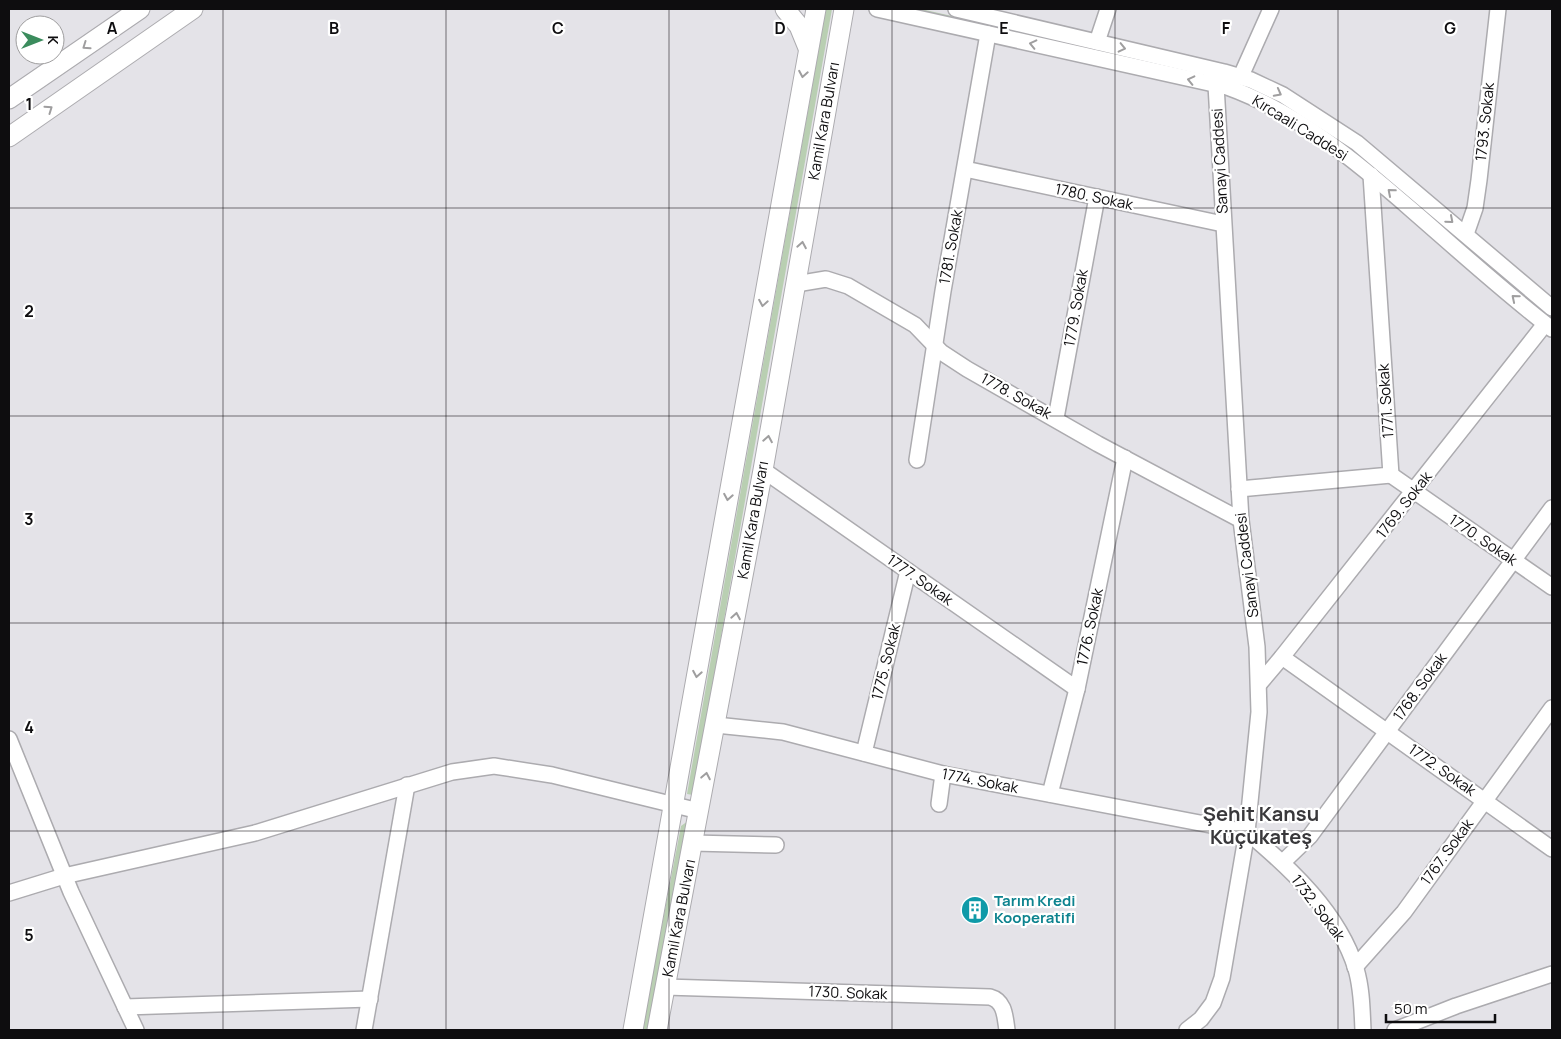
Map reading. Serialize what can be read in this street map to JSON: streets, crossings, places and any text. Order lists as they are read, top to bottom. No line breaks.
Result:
{"streets":{"main road":["Kamil Kara Bulvarı"],"street":["1793. Sokak","Kırcaali Caddesi","Sanayi Caddesi","1780. Sokak","1781. Sokak","1779. Sokak","1778. Sokak","1771. Sokak","1769. Sokak","1770. Sokak","1777. Sokak","1776. Sokak","1775. Sokak","1768. Sokak","1772. Sokak","1774. Sokak","1767. Sokak","1732. Sokak","1730. Sokak"]},"crossings":[["Kamil Kara Bulvarı","1778. Sokak"],["Kamil Kara Bulvarı","1777. Sokak"],["Kamil Kara Bulvarı","1774. Sokak"],["Kamil Kara Bulvarı","1730. Sokak"],["1793. Sokak","Kırcaali Caddesi"],["Kırcaali Caddesi","Sanayi Caddesi"],["Kırcaali Caddesi","1781. Sokak"],["Kırcaali Caddesi","1771. Sokak"],["Kırcaali Caddesi","1769. Sokak"],["Sanayi Caddesi","1780. Sokak"],["Sanayi Caddesi","1778. Sokak"],["Sanayi Caddesi","1769. Sokak"],["Sanayi Caddesi","1774. Sokak"],["Sanayi Caddesi","1732. Sokak"],["1780. Sokak","1781. Sokak"],["1780. Sokak","1779. Sokak"],["1781. Sokak","1778. Sokak"],["1779. Sokak","1778. Sokak"],["1778. Sokak","1776. Sokak"],["1771. Sokak","1770. Sokak"],["1769. Sokak","1770. Sokak"],["1769. Sokak","1772. Sokak"],["1770. Sokak","1768. Sokak"],["1777. Sokak","1776. Sokak"],["1777. Sokak","1775. Sokak"],["1776. Sokak","1774. Sokak"],["1775. Sokak","1774. Sokak"],["1768. Sokak","1772. Sokak"],["1768. Sokak","1732. Sokak"],["1772. Sokak","1767. Sokak"],["1774. Sokak","1732. Sokak"],["1767. Sokak","1732. Sokak"]],"districts":["Şehit Kansu Küçükateş"],"places":{"building":["Tarım Kredi Kooperatifi"]},"scale_bar":"50 m","north":"right","grid":{"columns":["A","B","C","D","E","F","G"],"rows":["1","2","3","4","5"]}}
